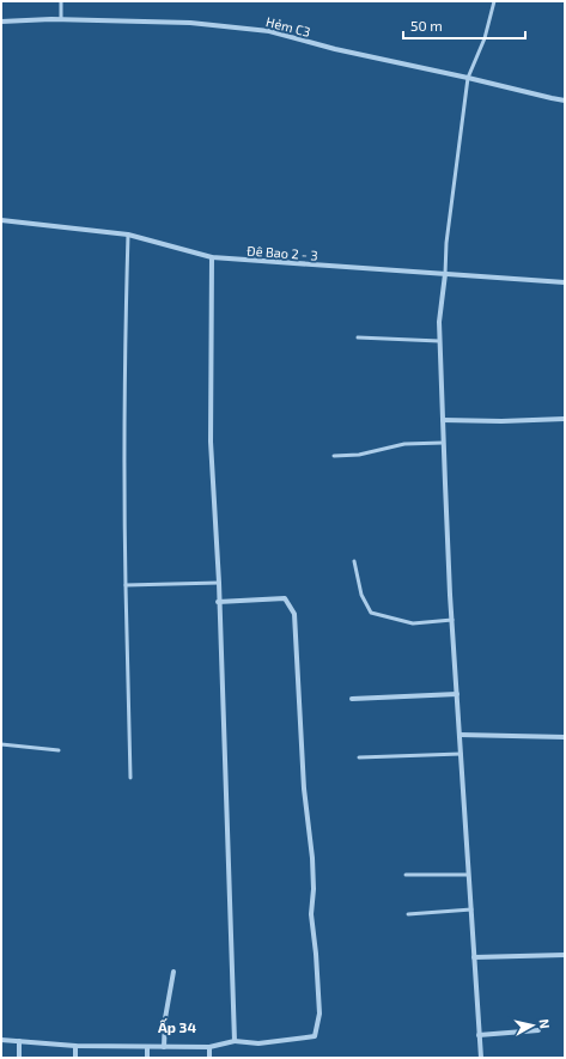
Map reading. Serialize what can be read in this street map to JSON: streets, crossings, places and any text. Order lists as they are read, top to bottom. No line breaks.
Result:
{"streets":{"street":["Hẻm C3","Đê Bao 2 - 3"]},"districts":["Ấp 34"],"scale_bar":"50 m","north":"right"}
